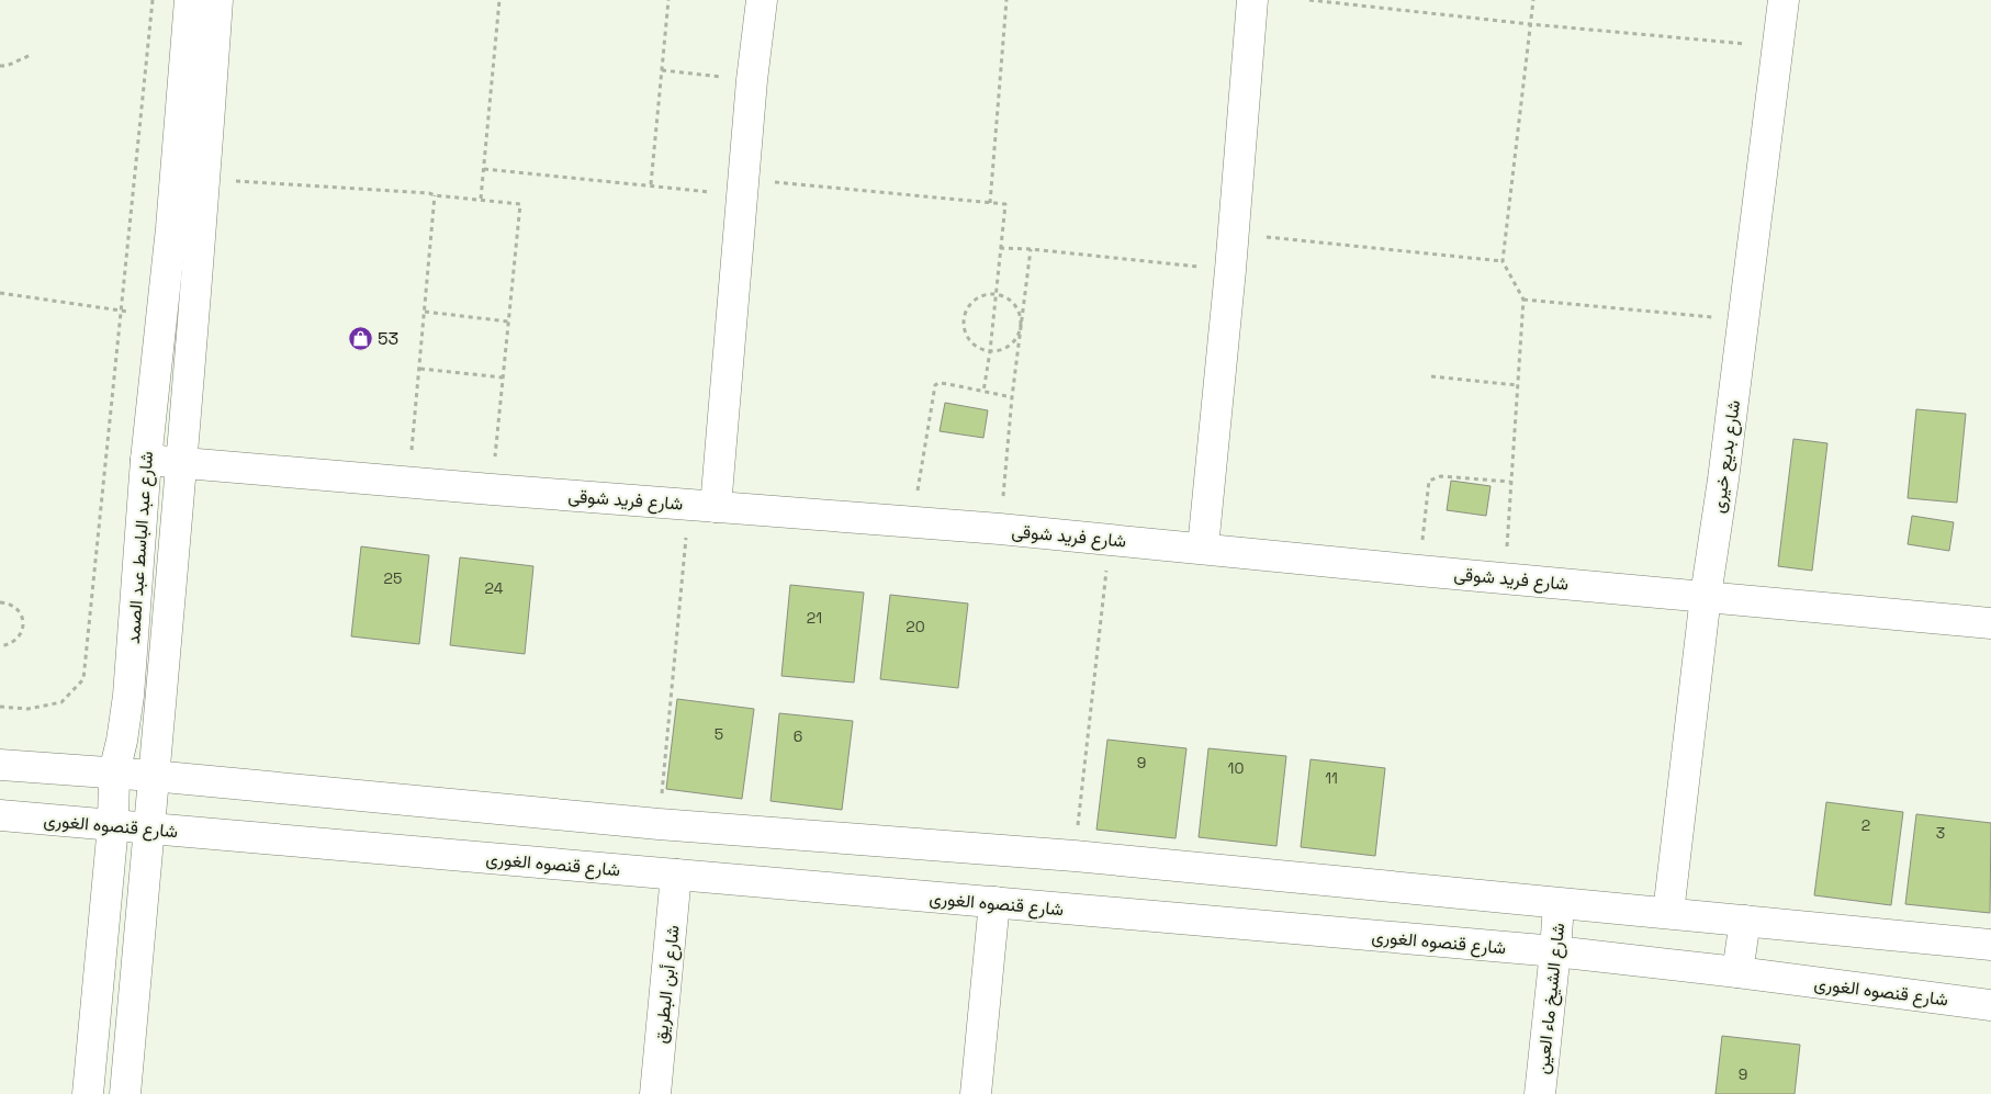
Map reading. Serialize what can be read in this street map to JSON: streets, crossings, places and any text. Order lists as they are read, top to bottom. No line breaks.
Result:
{"streets":{"street":["شارع بديع خيرى","شارع فريد شوقى","شارع عبد الباسط عبد الصمد","شارع قنصوه الغورى","شارع أبن البطريق","شارع الشيخ ماء العين"]},"crossings":[["شارع بديع خيرى","شارع فريد شوقى"],["شارع فريد شوقى","شارع عبد الباسط عبد الصمد"],["شارع عبد الباسط عبد الصمد","شارع قنصوه الغورى"],["شارع قنصوه الغورى","شارع أبن البطريق"],["شارع قنصوه الغورى","شارع الشيخ ماء العين"]],"places":{"shop":["53"]},"house_numbers":["25","24","21","20","5","6","9","10","11","2","3","9"]}
